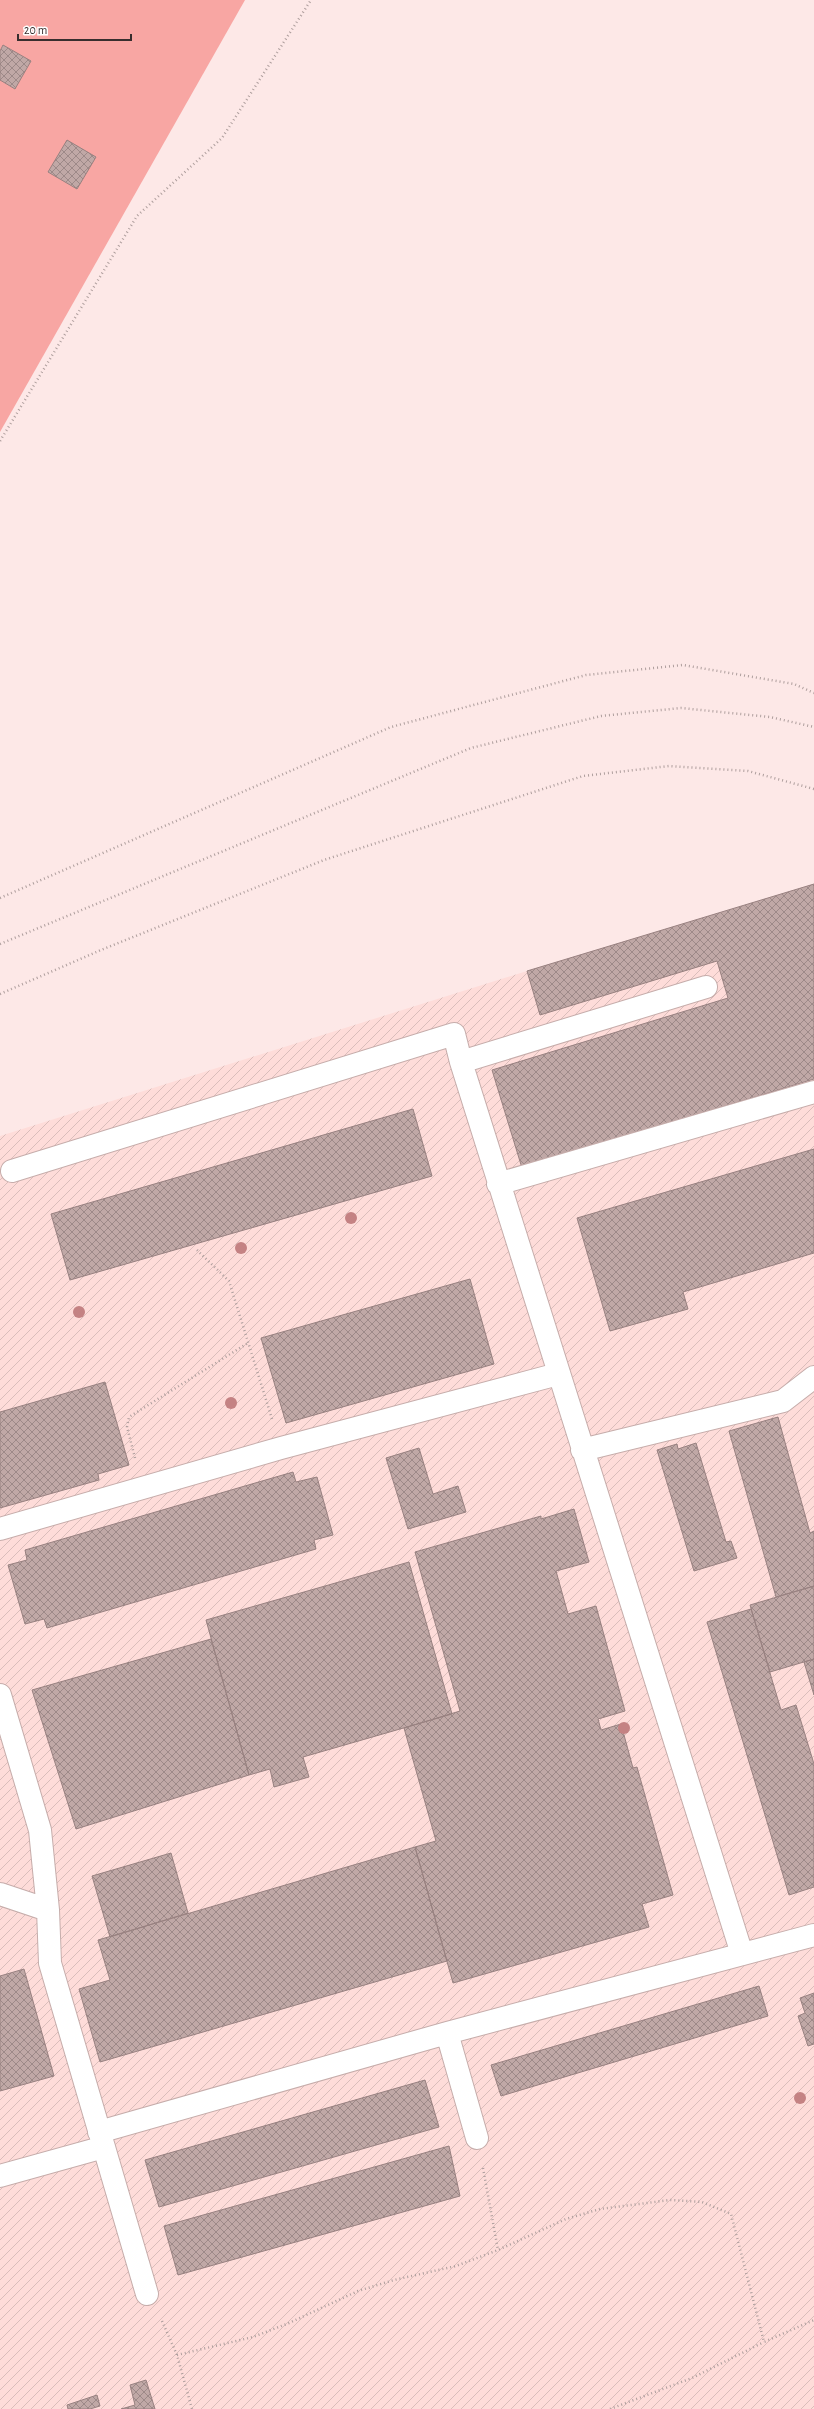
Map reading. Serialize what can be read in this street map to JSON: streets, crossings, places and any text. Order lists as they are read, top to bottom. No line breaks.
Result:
{"scale_bar":"20 m"}
